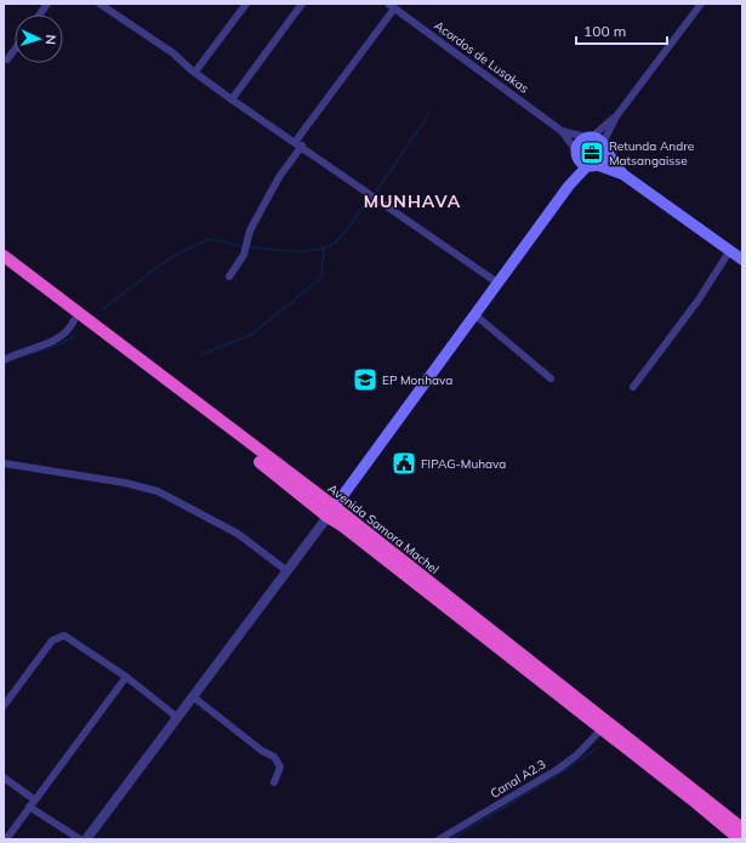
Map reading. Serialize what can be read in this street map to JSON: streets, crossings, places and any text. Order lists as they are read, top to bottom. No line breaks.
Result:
{"streets":{"highway":["Avenida Samora Machel"],"street":["Acordos de Lusakas","Canal A2.3"]},"crossings":[["Avenida Samora Machel","Canal A2.3"]],"districts":["MUNHAVA"],"places":{"office":["Retunda Andre Matsangaisse"],"school or university":["EP Monhava"],"public building":["FIPAG-Muhava"]},"scale_bar":"100 m","north":"right"}
